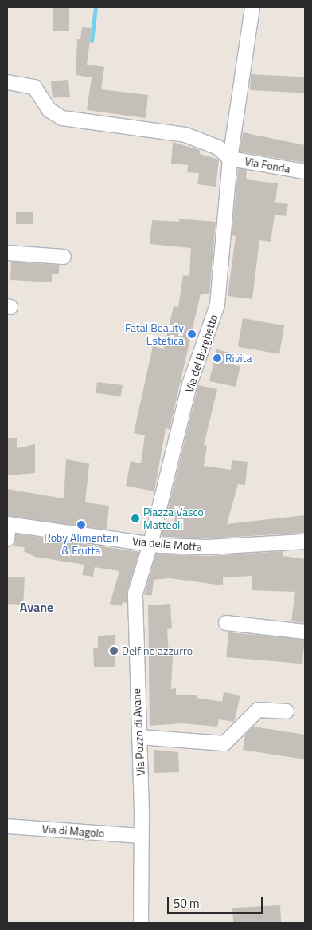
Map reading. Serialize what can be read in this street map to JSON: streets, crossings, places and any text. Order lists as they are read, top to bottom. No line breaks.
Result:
{"streets":{"street":["Via Fonda","Via del Borghetto","Via della Motta","Via Pozzo di Avane","Via di Magolo"]},"crossings":[["Via Fonda","Via del Borghetto"],["Via del Borghetto","Via della Motta"],["Via del Borghetto","Via Pozzo di Avane"],["Via della Motta","Via Pozzo di Avane"],["Via Pozzo di Avane","Via di Magolo"]],"districts":["Avane"],"places":["Fatal Beauty Estetica","Rivita","Piazza Vasco Matteoli","Roby Alimentari & Frutta","Delfino azzurro"],"scale_bar":"50 m"}
